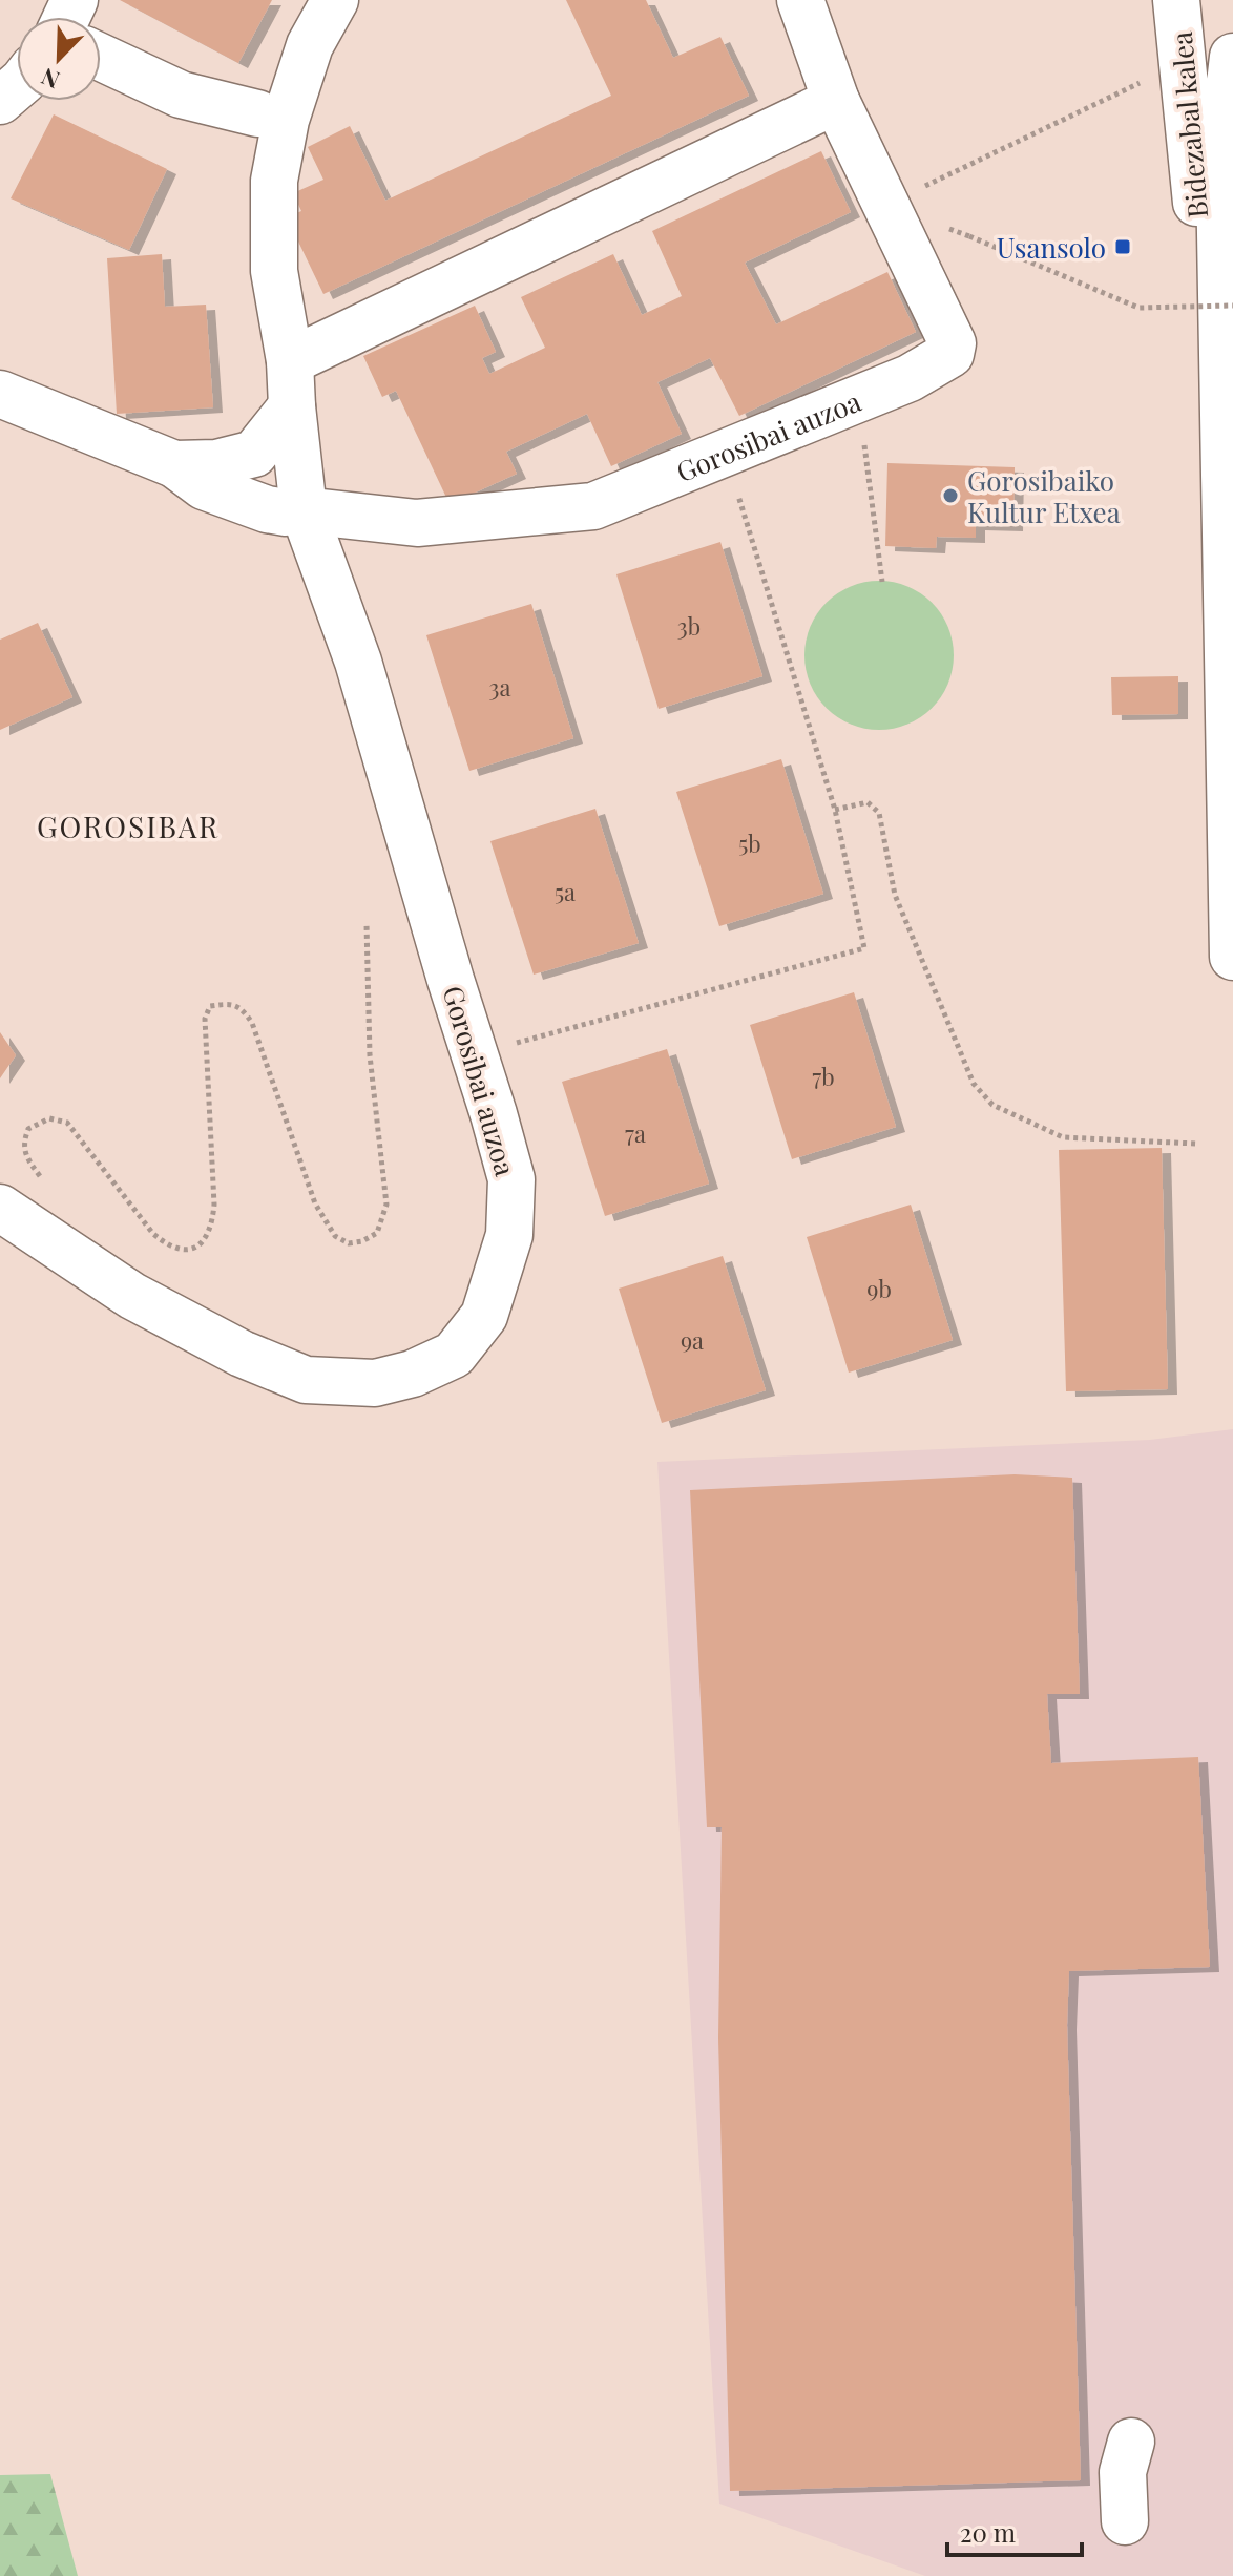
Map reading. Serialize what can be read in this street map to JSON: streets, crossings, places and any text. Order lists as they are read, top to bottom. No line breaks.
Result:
{"streets":{"main road":["Bidezabal kalea","Gorosibai auzoa"]},"districts":["GOROSIBAR"],"places":{"transit":["Usansolo"],"other":["Gorosibaiko Kultur Etxea"]},"house_numbers":["3b","3a","5b","5a","7b","7a","9b","9a"],"scale_bar":"20 m","north":"bottom left"}
